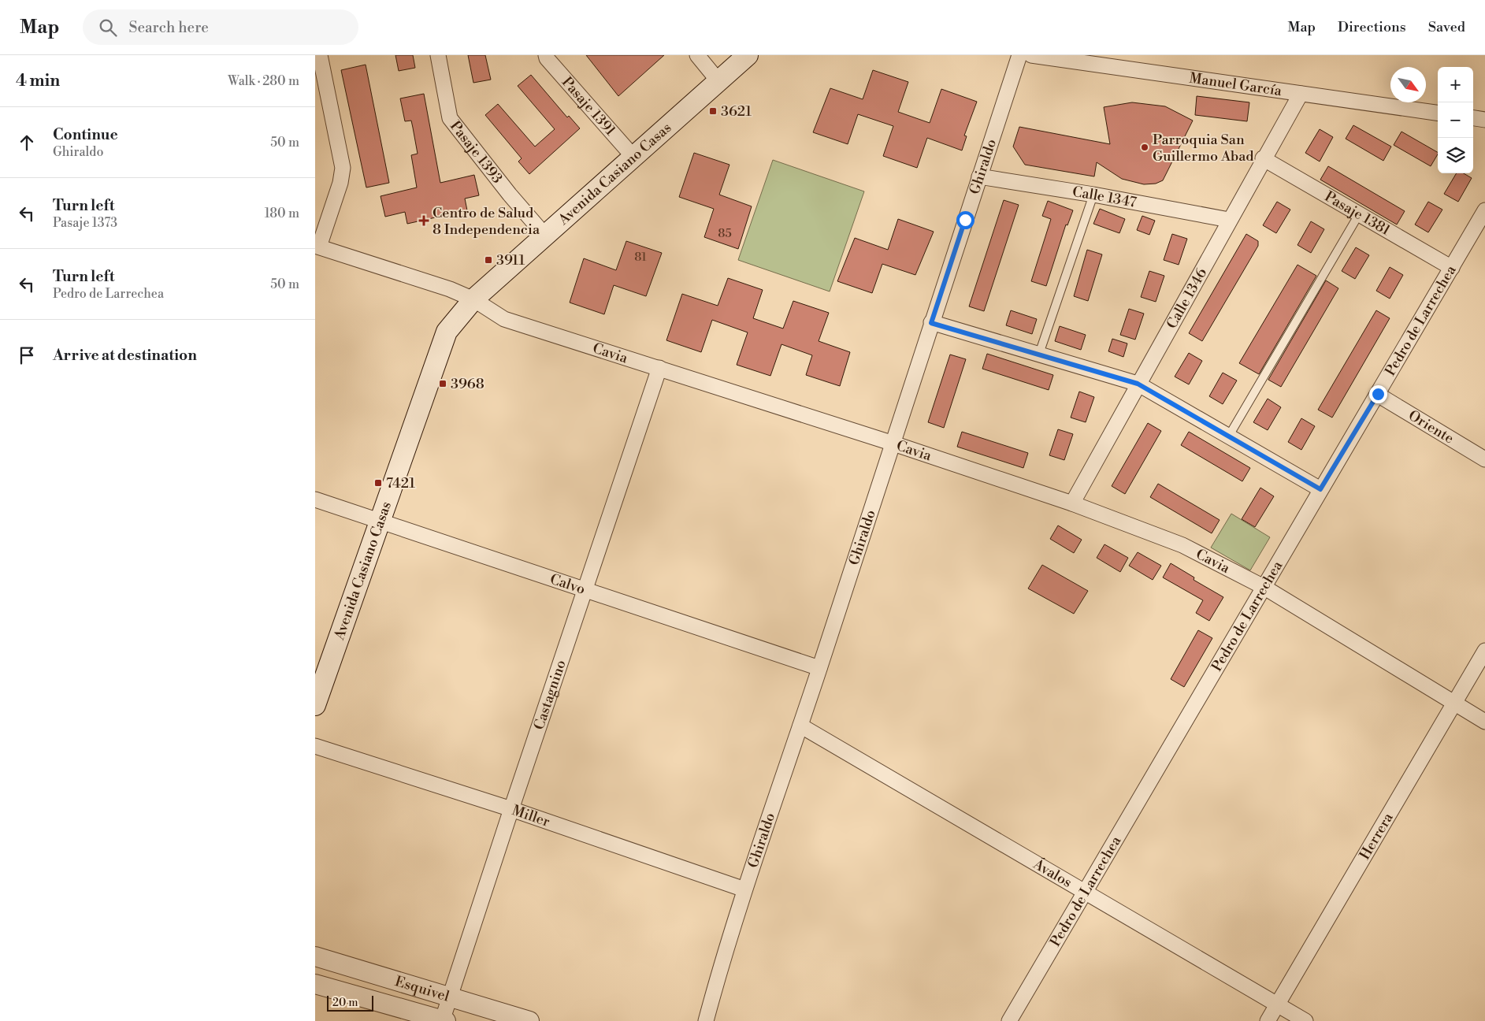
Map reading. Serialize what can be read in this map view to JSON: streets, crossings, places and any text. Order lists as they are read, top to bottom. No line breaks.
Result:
{"streets":{"main road":["Avenida Casiano Casas"],"street":["Manuel García","Pasaje 1391","Pasaje 1393","Ghiraldo","Calle 1347","Pasaje 1381","Calle 1346","Pedro de Larrechea","Cavia","Oriente","Calvo","Castagnino","Miller","Herrera","Ávalos","Esquivel"]},"crossings":[["Manuel García","Calle 1346"],["Pasaje 1391","Avenida Casiano Casas"],["Pasaje 1393","Avenida Casiano Casas"],["Ghiraldo","Calle 1347"],["Ghiraldo","Cavia"],["Ghiraldo","Calvo"],["Ghiraldo","Miller"],["Ghiraldo","Ávalos"],["Avenida Casiano Casas","Cavia"],["Avenida Casiano Casas","Calvo"],["Calle 1347","Calle 1346"],["Pasaje 1381","Calle 1346"],["Pasaje 1381","Pedro de Larrechea"],["Calle 1346","Cavia"],["Pedro de Larrechea","Cavia"],["Pedro de Larrechea","Oriente"],["Pedro de Larrechea","Ávalos"],["Cavia","Castagnino"],["Cavia","Herrera"],["Calvo","Castagnino"],["Castagnino","Miller"],["Castagnino","Esquivel"],["Herrera","Ávalos"]],"places":{"transit":["3621","3911","3968","7421"],"other":["Parroquia San Guillermo Abad"],"health":["Centro de Salud 8 Independencia"]},"house_numbers":["85","81"],"scale_bar":"20 m","north":"bottom right","page":{"header":"Map","search":"Search here","nav":["Map","Directions","Saved"],"heading":["4 min","Walk · 280 m"],"map_buttons":["+","−"],"list":[["Continue","Ghiraldo","50 m"],["Turn left","Pasaje 1373","180 m"],["Turn left","Pedro de Larrechea","50 m"],"Arrive at destination"],"scale":"20 m"}}
